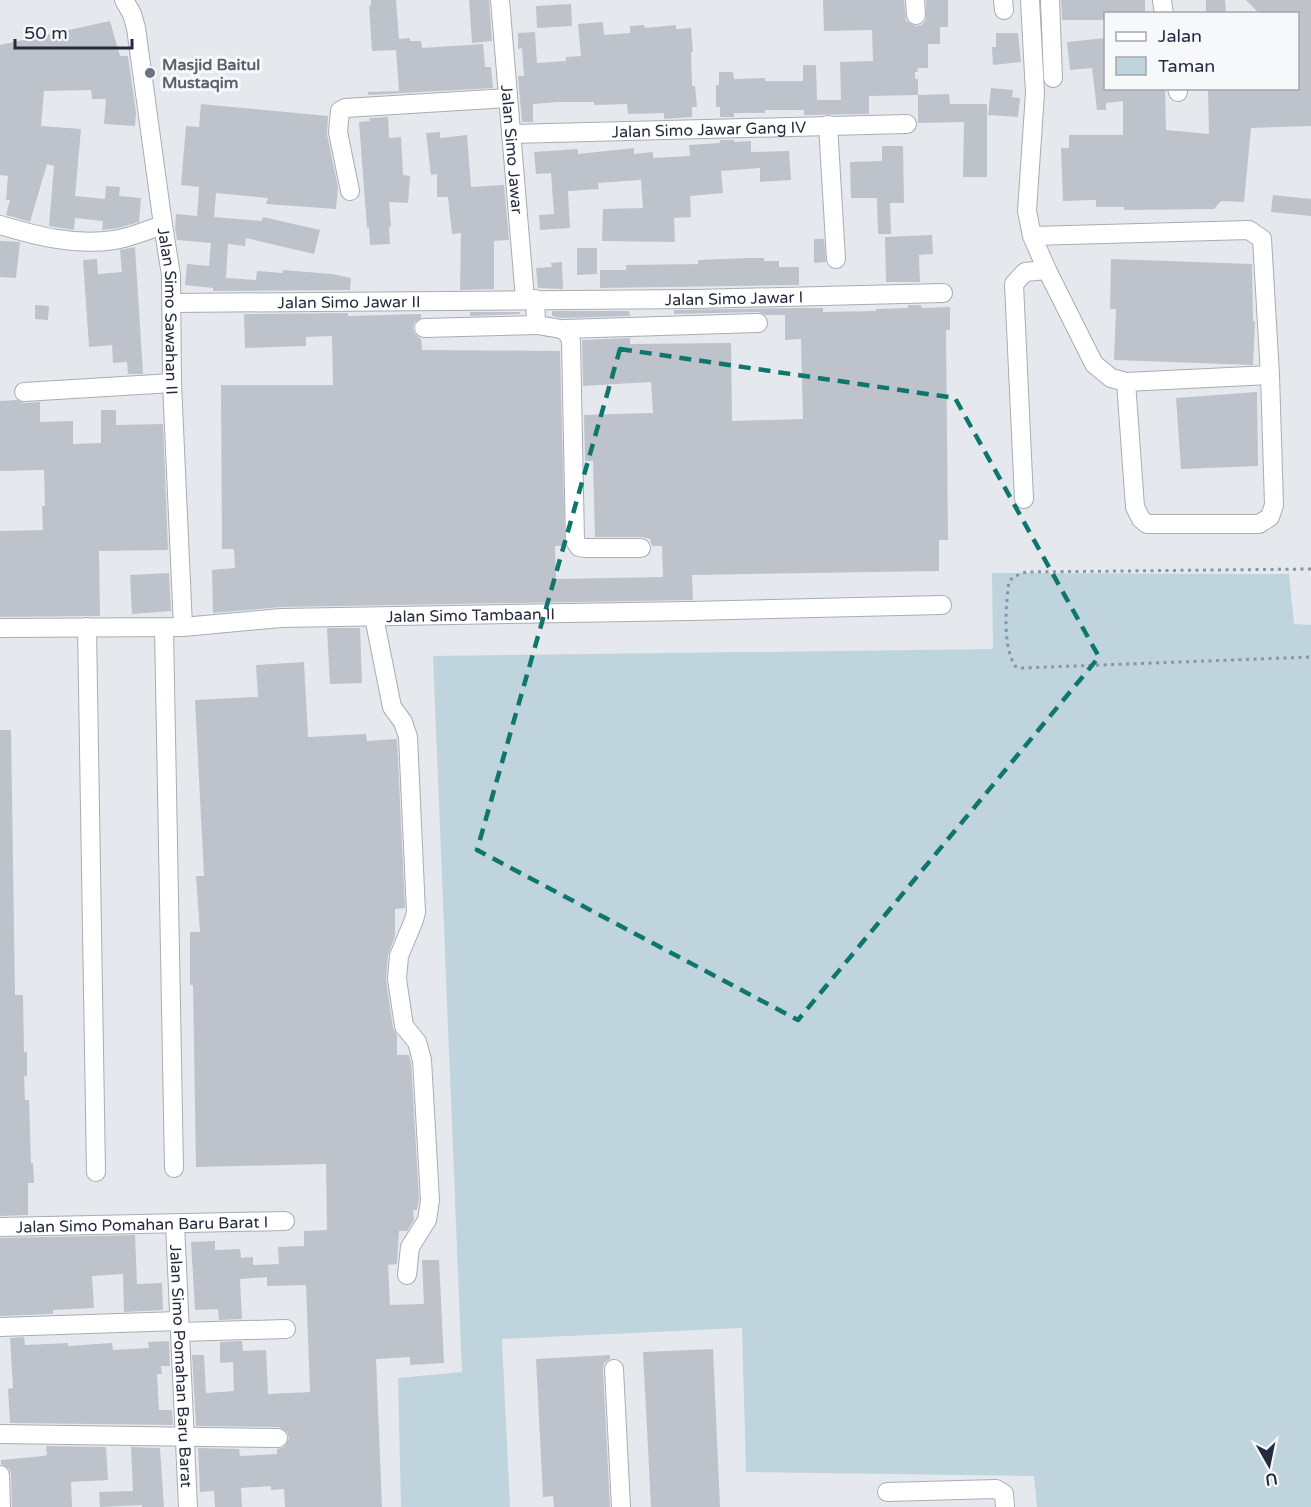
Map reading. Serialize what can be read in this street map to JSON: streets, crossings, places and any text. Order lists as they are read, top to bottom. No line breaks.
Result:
{"streets":{"street":["Jalan Simo Jawar Gang IV","Jalan Simo Jawar","Jalan Simo Jawar I","Jalan Simo Jawar II","Jalan Simo Sawahan II","Jalan Simo Tambaan II","Jalan Simo Pomahan Baru Barat I","Jalan Simo Pomahan Baru Barat"]},"crossings":[["Jalan Simo Jawar Gang IV","Jalan Simo Jawar"],["Jalan Simo Jawar","Jalan Simo Jawar I"],["Jalan Simo Jawar","Jalan Simo Jawar II"],["Jalan Simo Jawar I","Jalan Simo Jawar II"],["Jalan Simo Jawar II","Jalan Simo Sawahan II"],["Jalan Simo Sawahan II","Jalan Simo Tambaan II"],["Jalan Simo Pomahan Baru Barat I","Jalan Simo Pomahan Baru Barat"]],"places":["Masjid Baitul Mustaqim"],"legend":["Jalan","Taman"],"scale_bar":"50 m","north":"bottom"}
